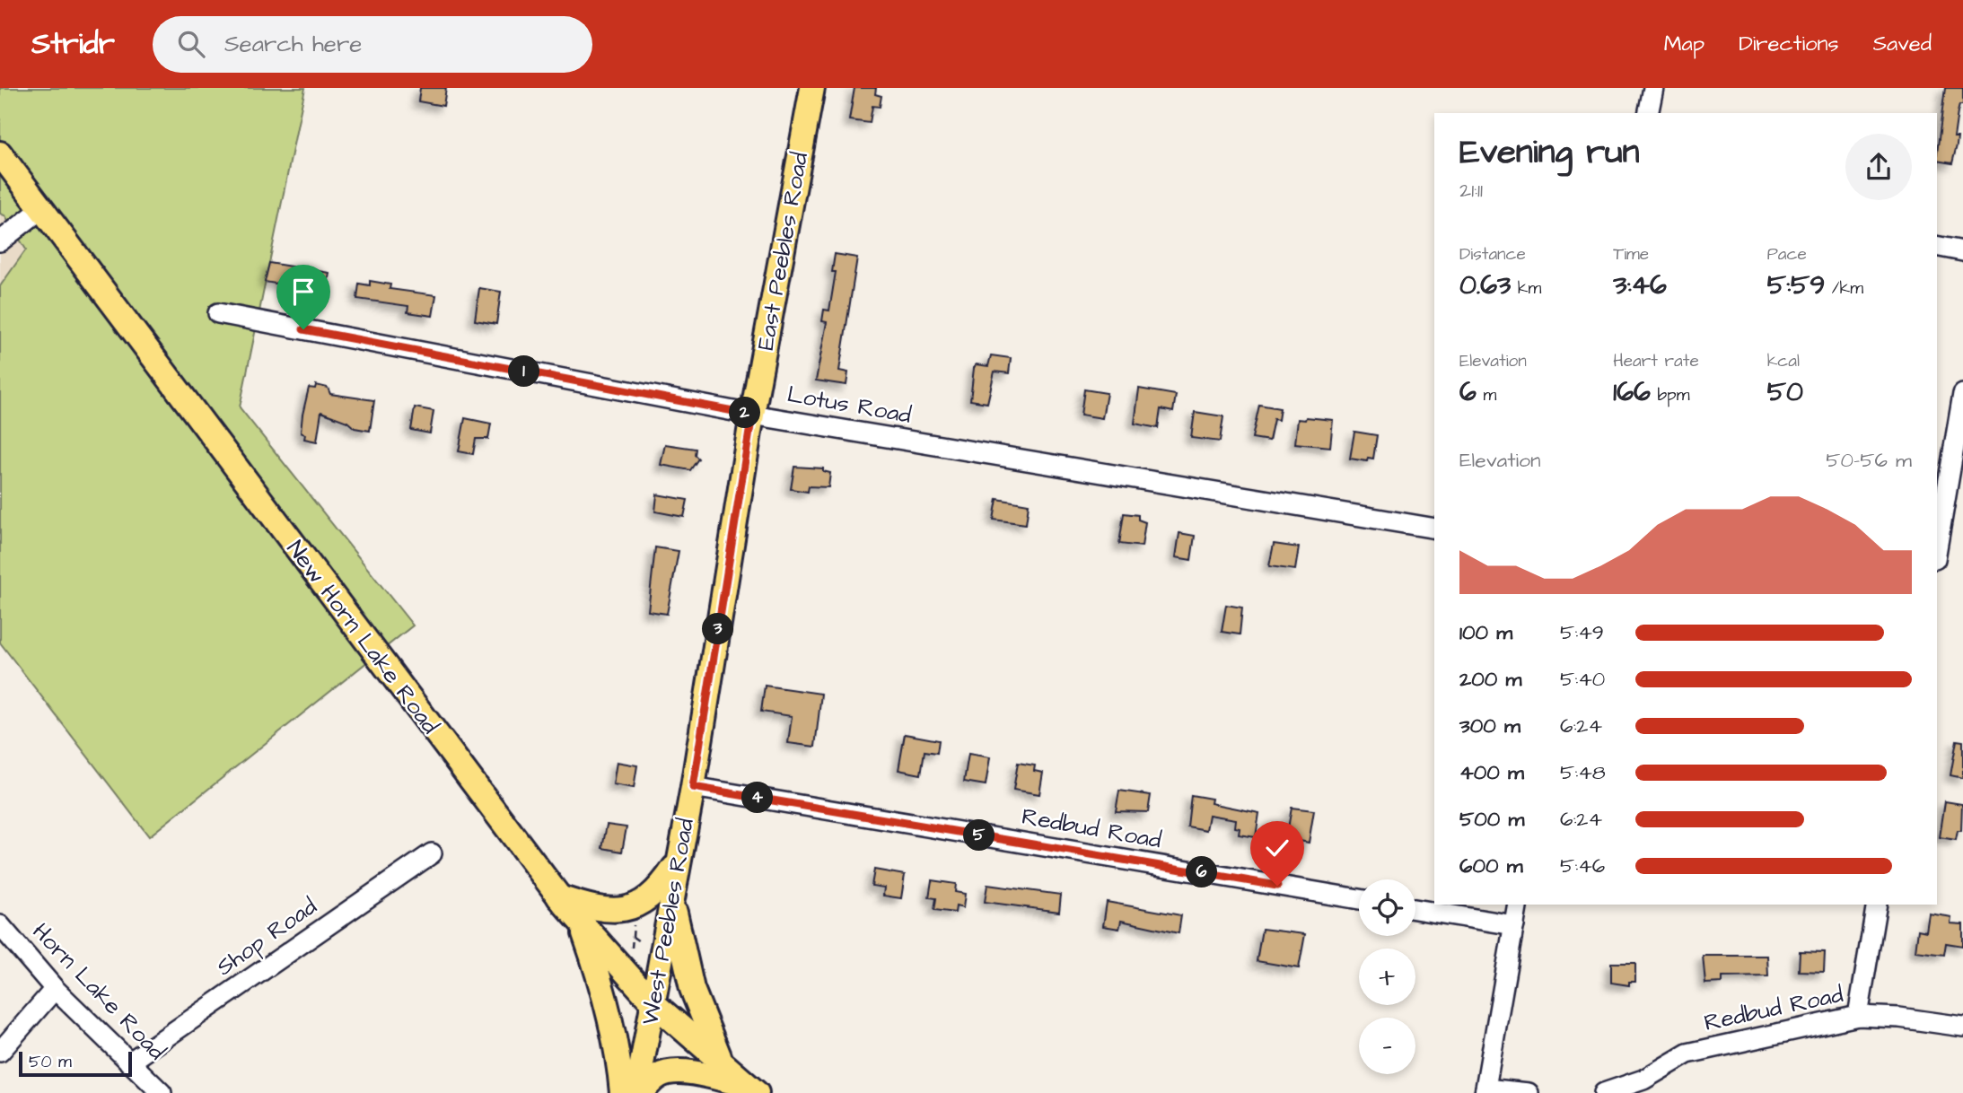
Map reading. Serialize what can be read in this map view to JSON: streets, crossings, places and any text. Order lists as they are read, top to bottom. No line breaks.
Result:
{"streets":{"main road":["East Peebles Road","New Horn Lake Road","West Peebles Road"],"street":["Lotus Road","Redbud Road","Shop Road","Horn Lake Road"]},"crossings":[["East Peebles Road","Lotus Road"],["East Peebles Road","West Peebles Road"],["Lotus Road","West Peebles Road"],["New Horn Lake Road","West Peebles Road"],["Redbud Road","West Peebles Road"],["Shop Road","Horn Lake Road"]],"scale_bar":"50 m","page":{"header":"Stridr","search":"Search here","nav":["Map","Directions","Saved"],"heading":["Evening run","21:11"],"stats":[["Distance","0.63 km"],["Time","3:46"],["Pace","5:59 /km"],["Elevation","6 m"],["Heart rate","166 bpm"],["kcal","50"]],"pins":["1","2","3","4","5","6"],"chart":["Elevation","50–56 m"],"list":[{"name":"100 m","note":"5:49"},{"name":"200 m","note":"5:40"},{"name":"300 m","note":"6:24"},{"name":"400 m","note":"5:48"},{"name":"500 m","note":"6:24"},{"name":"600 m","note":"5:46"}],"map_buttons":["+","−"],"scale":"50 m"}}
